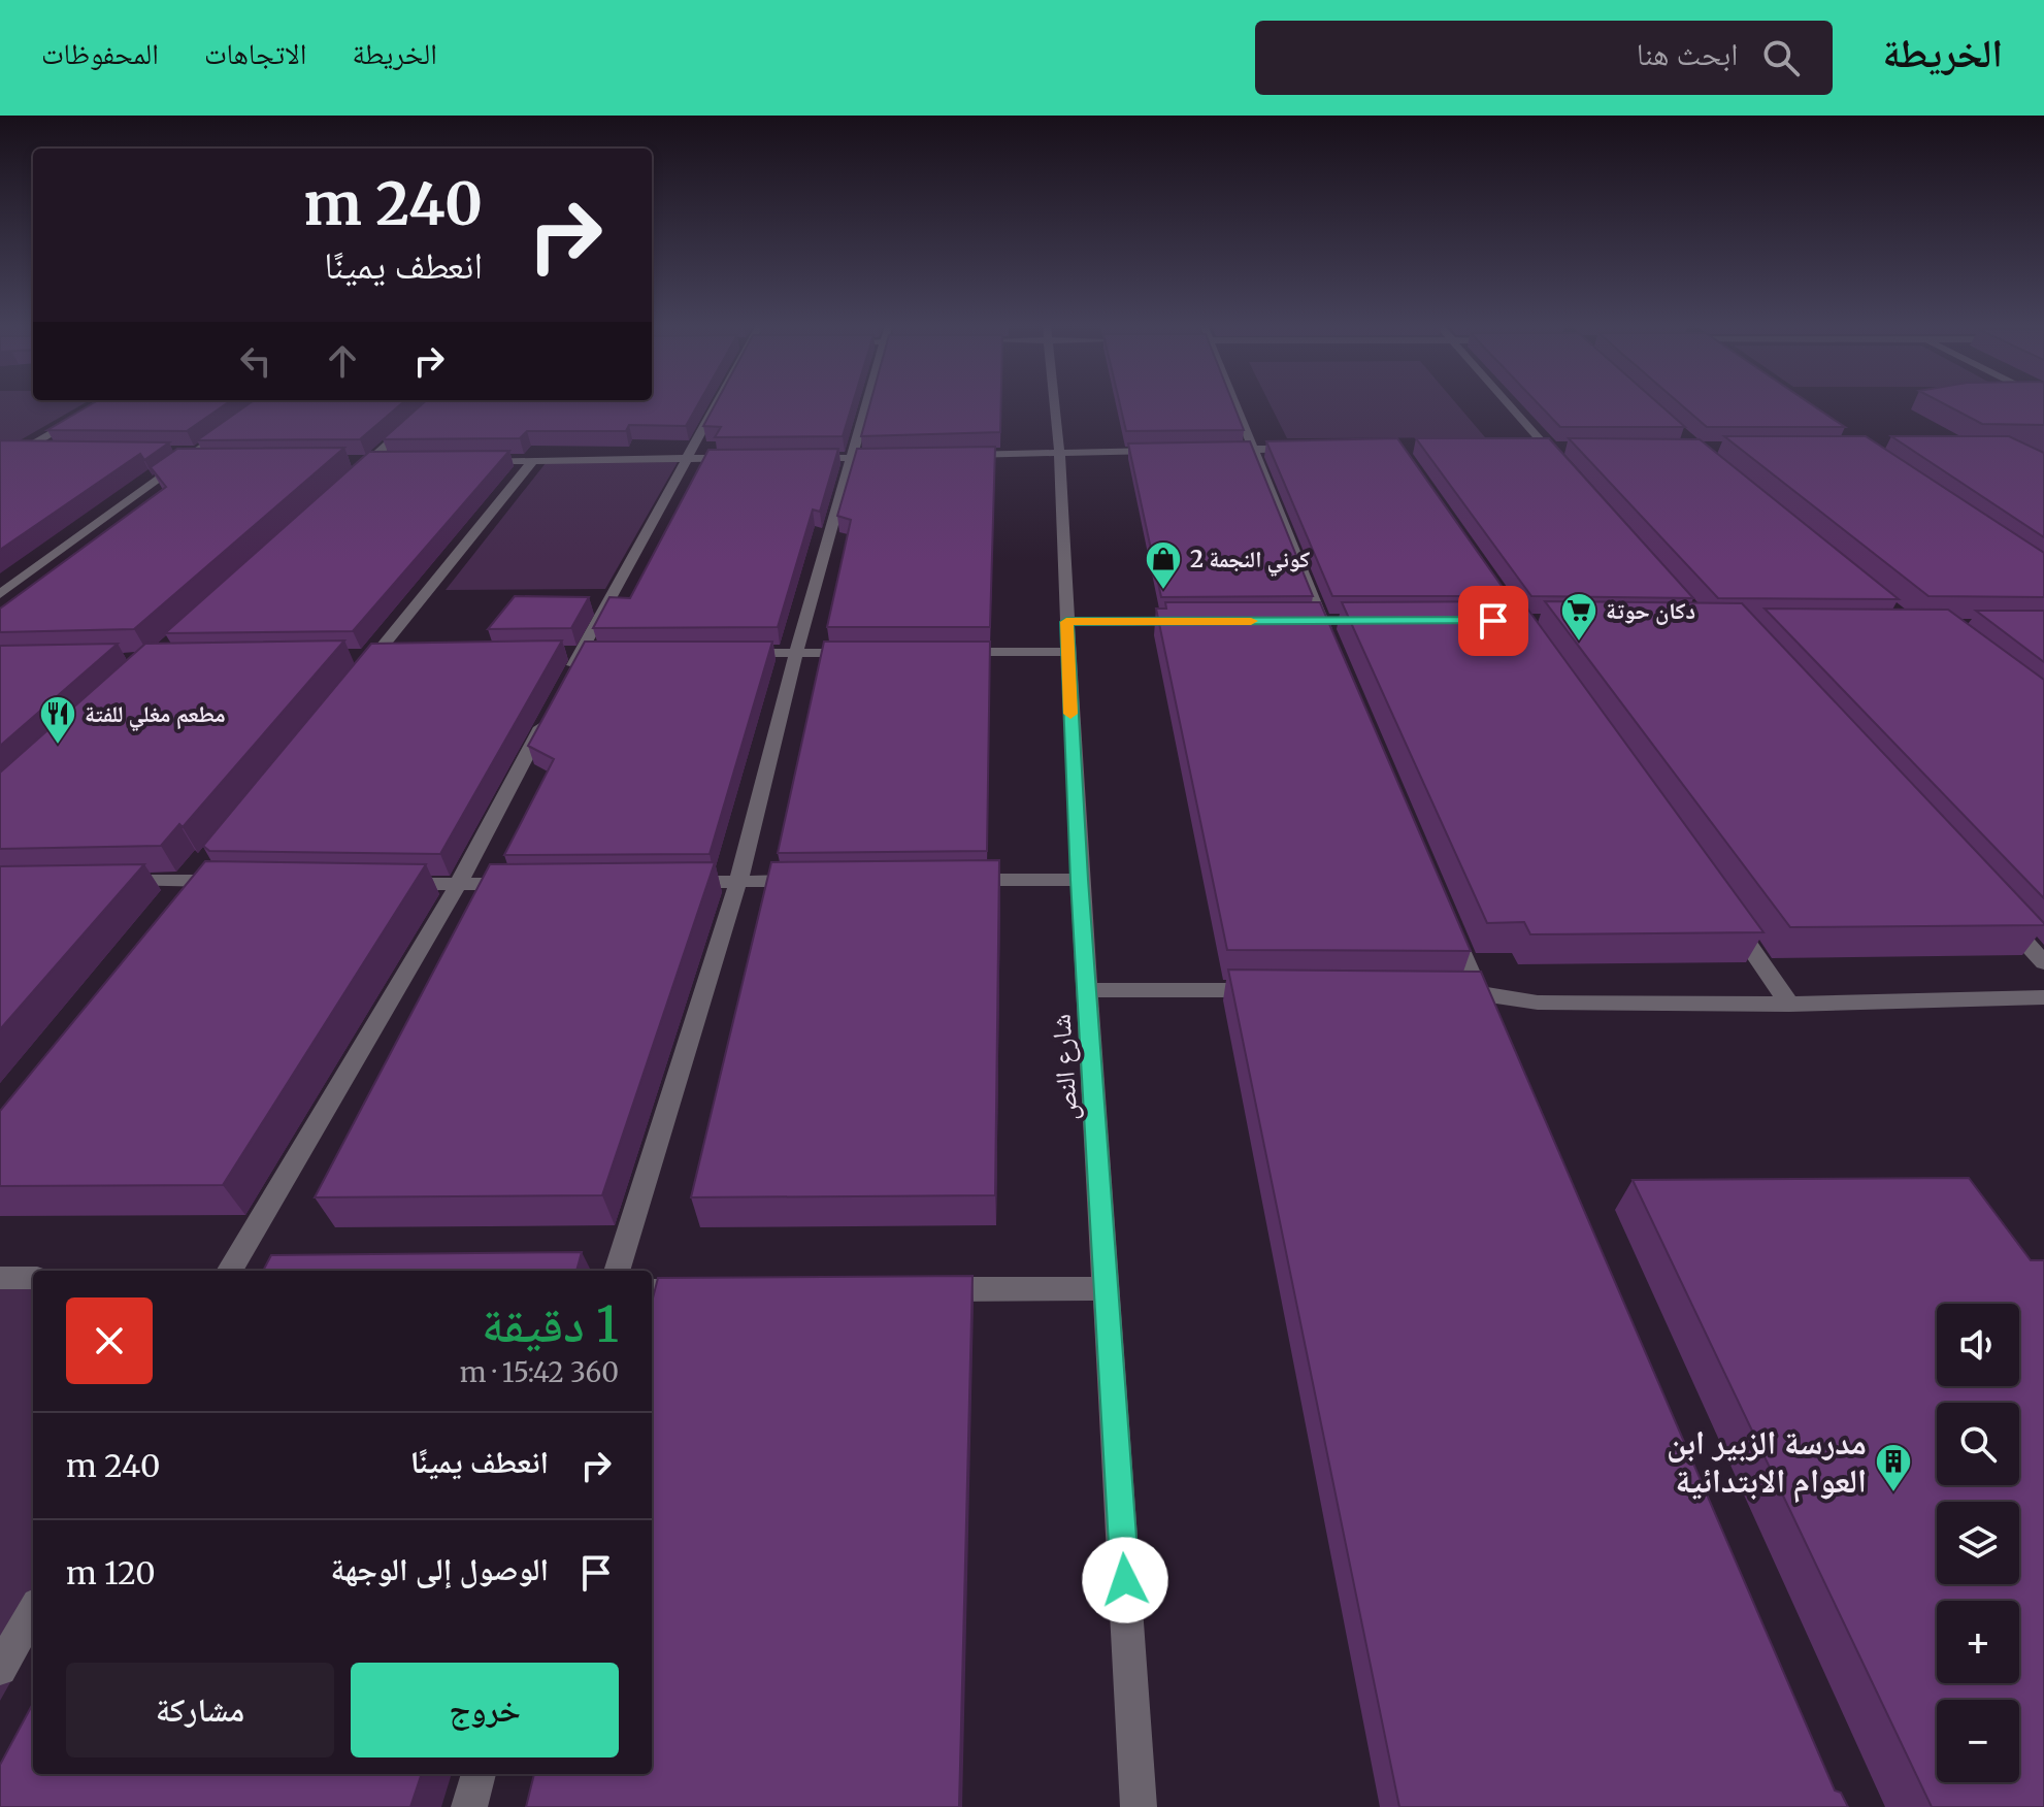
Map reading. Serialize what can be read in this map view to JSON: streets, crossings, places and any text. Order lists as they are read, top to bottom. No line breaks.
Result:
{"streets":{"street":["شارع النص"]},"places":{"shop":["كوني النجمة 2"],"supermarket":["دكان حوتة"],"restaurant":["مطعم مغلي للفتة"],"building":["مدرسة الزبير ابن العوام الابتدائية"]},"page":{"header":"الخريطة","search":"ابحث هنا","nav":["الخريطة","الاتجاهات","المحفوظات"],"turn":["240 m","انعطف يمينًا"],"heading":["1 دقيقة","360 m · 15:42"],"map_buttons":["+","−"],"list":[{"name":"انعطف يمينًا","value":"240 m"},{"name":"الوصول إلى الوجهة","value":"120 m"}],"buttons":["خروج","مشاركة"]}}
